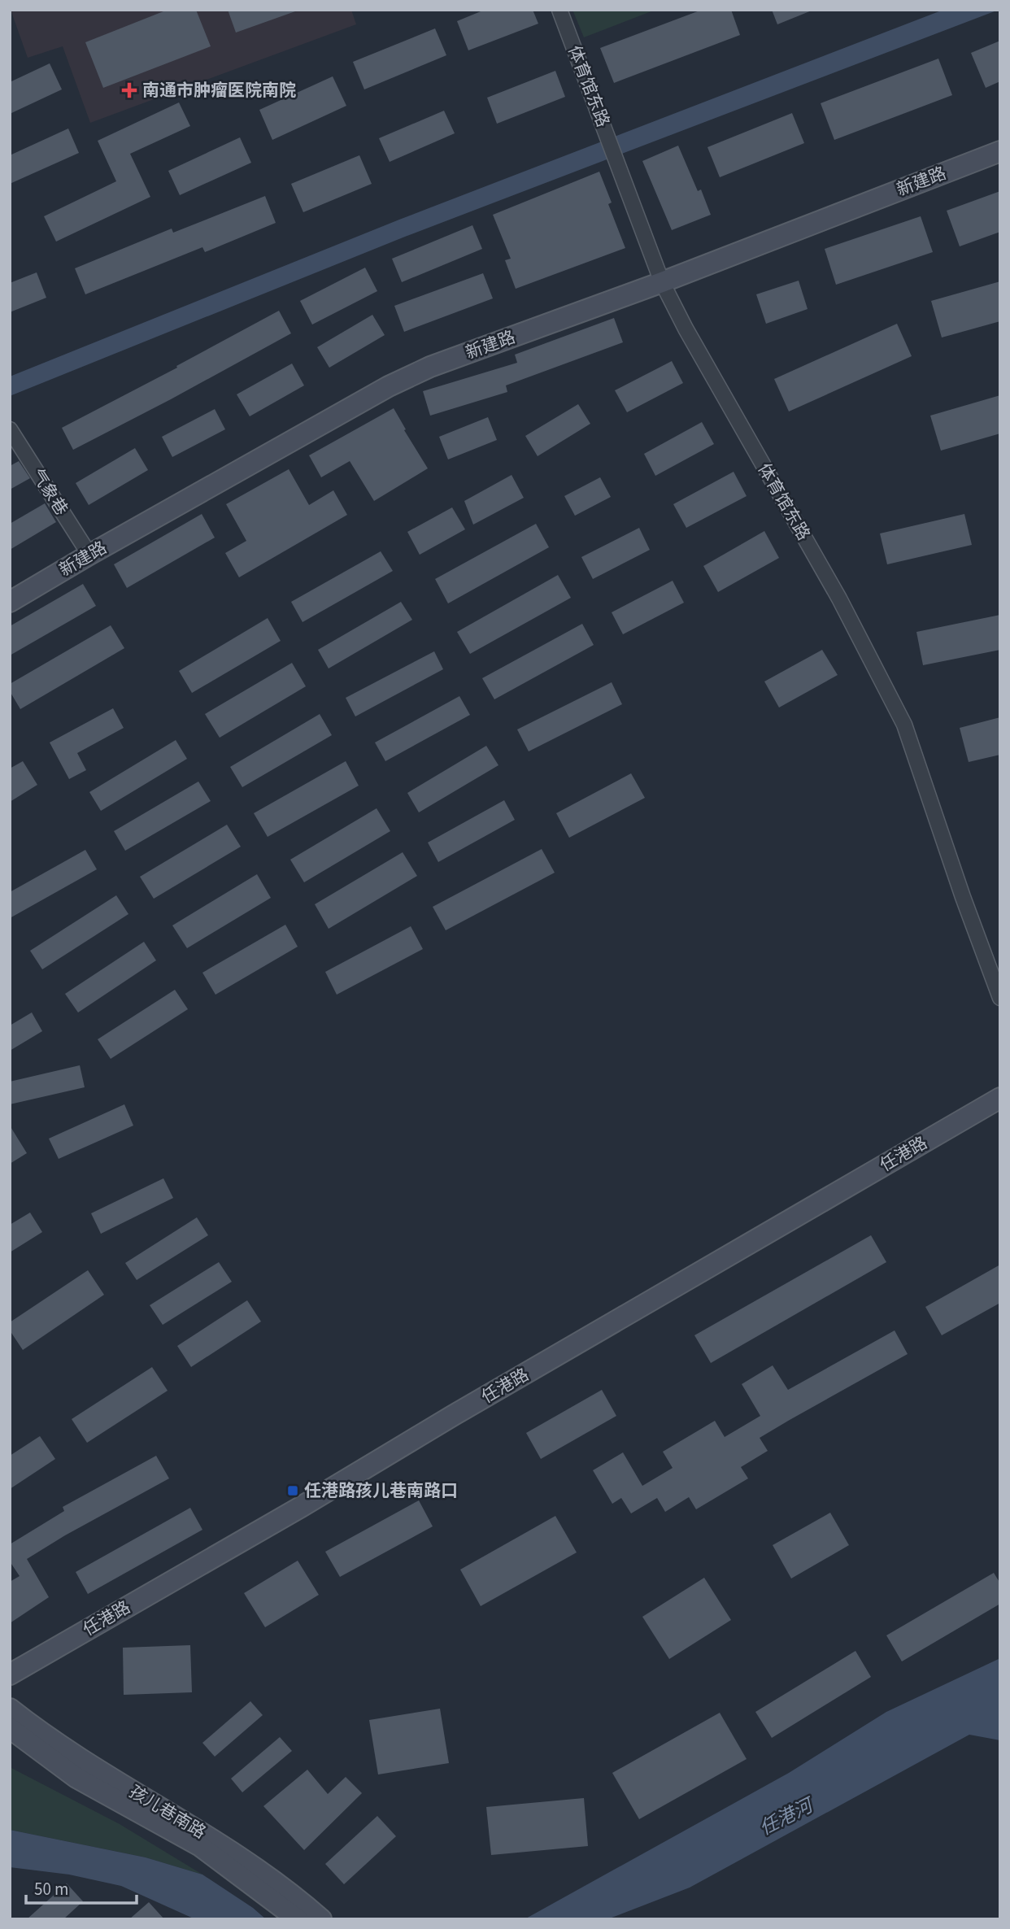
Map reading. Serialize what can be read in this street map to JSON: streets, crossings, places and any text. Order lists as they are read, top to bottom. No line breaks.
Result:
{"streets":{"street":["体育馆东路","新建路","气象巷","任港路","孩儿巷南路"]},"crossings":[["体育馆东路","新建路"],["新建路","气象巷"]],"water":["任港河"],"places":{"health":["南通市肿瘤医院南院"],"transit":["任港路孩儿巷南路口"]},"scale_bar":"50 m"}
